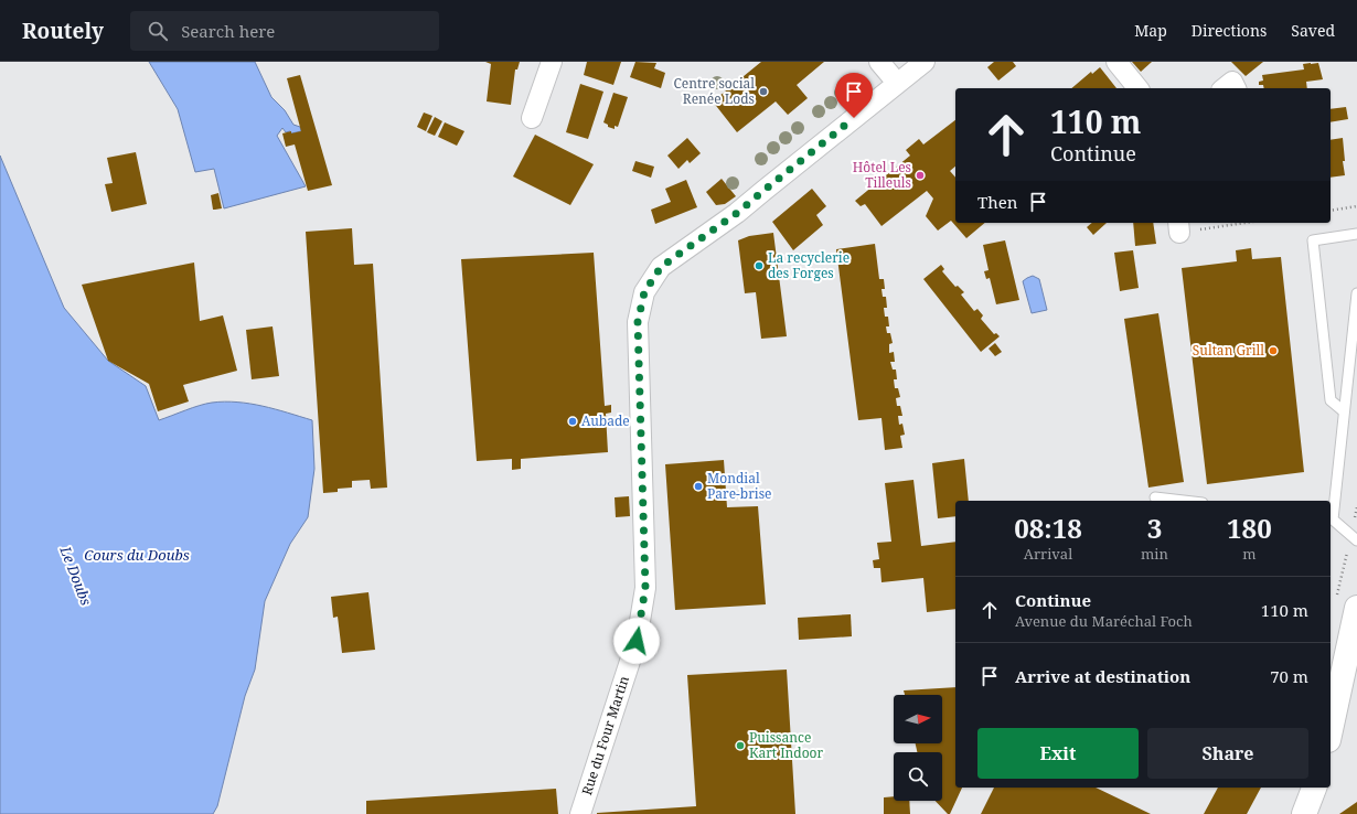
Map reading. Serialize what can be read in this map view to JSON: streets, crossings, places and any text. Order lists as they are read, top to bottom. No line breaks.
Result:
{"streets":{"street":["Rue du Four Martin"]},"water":["Cours du Doubs","Le Doubs"],"places":["Centre social Renée Lods","Hôtel Les Tilleuls","La recyclerie des Forges","Sultan Grill","Aubade","Mondial Pare-brise","Puissance Kart Indoor"],"north":"right","page":{"header":"Routely","search":"Search here","nav":["Map","Directions","Saved"],"turn":["110 m","Continue"],"then":"Then","eta":["08:18","Arrival","3","min","180","m"],"list":[{"name":"Continue","note":"Avenue du Maréchal Foch","value":"110 m"},{"name":"Arrive at destination","value":"70 m"}],"buttons":["Exit","Share"]}}
